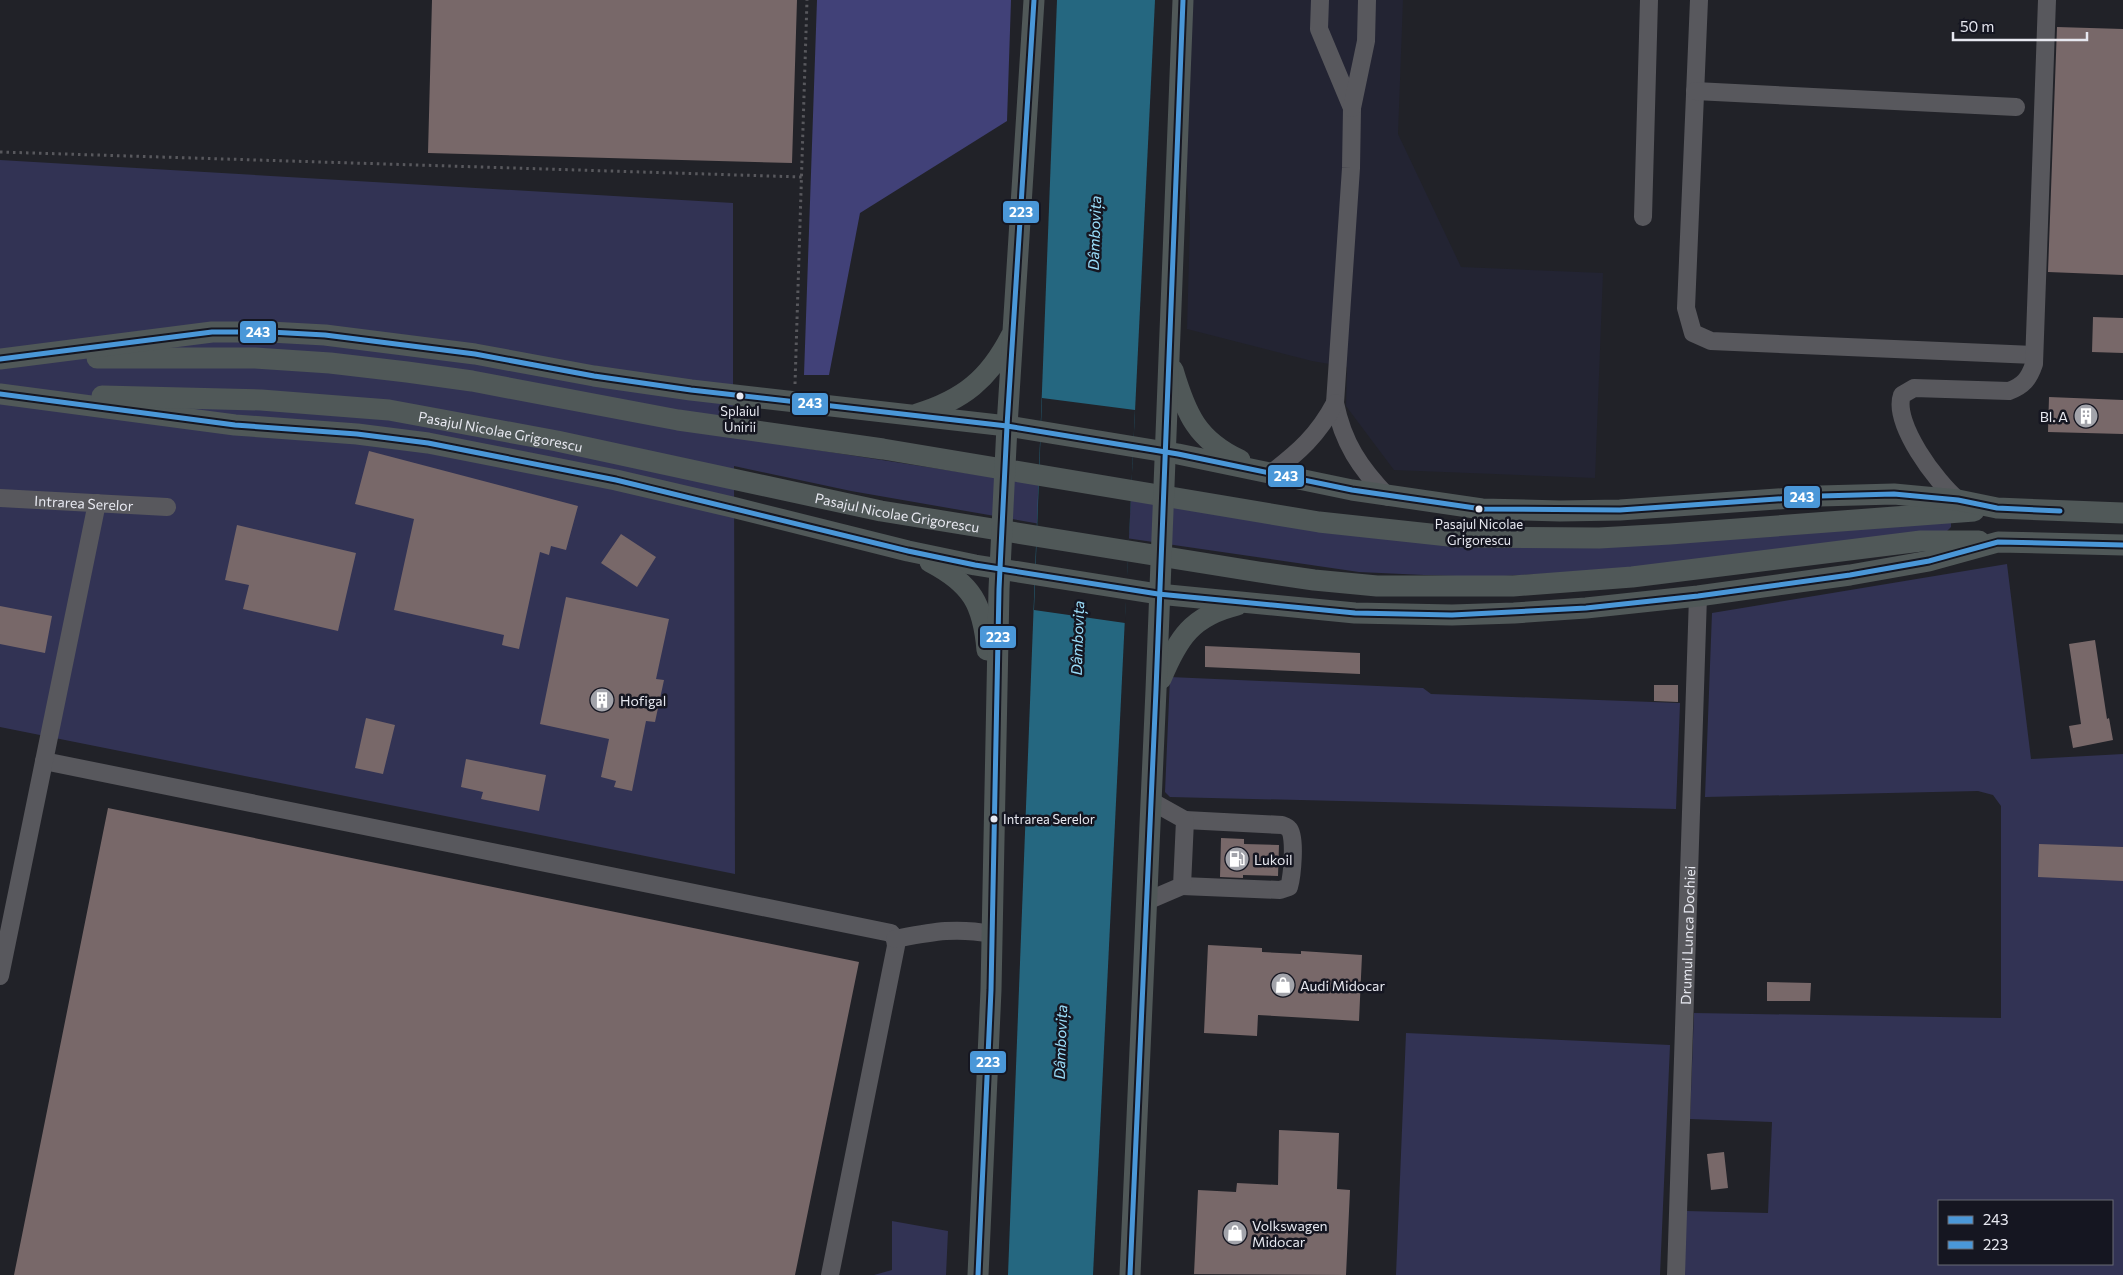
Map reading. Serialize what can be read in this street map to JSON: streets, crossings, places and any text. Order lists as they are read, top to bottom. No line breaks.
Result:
{"streets":{"main road":["Pasajul Nicolae Grigorescu"],"street":["Intrarea Serelor","Drumul Lunca Dochiei"]},"water":["Dâmbovița"],"places":{"other":["Splaiul Unirii","Pasajul Nicolae Grigorescu","Intrarea Serelor"],"building":["Bl. A","Hofigal"],"fuel station":["Lukoil"],"shop":["Audi Midocar","Volkswagen Midocar"]},"lines":["transit line 223","transit line 243"],"legend":["243","223"],"scale_bar":"50 m"}
